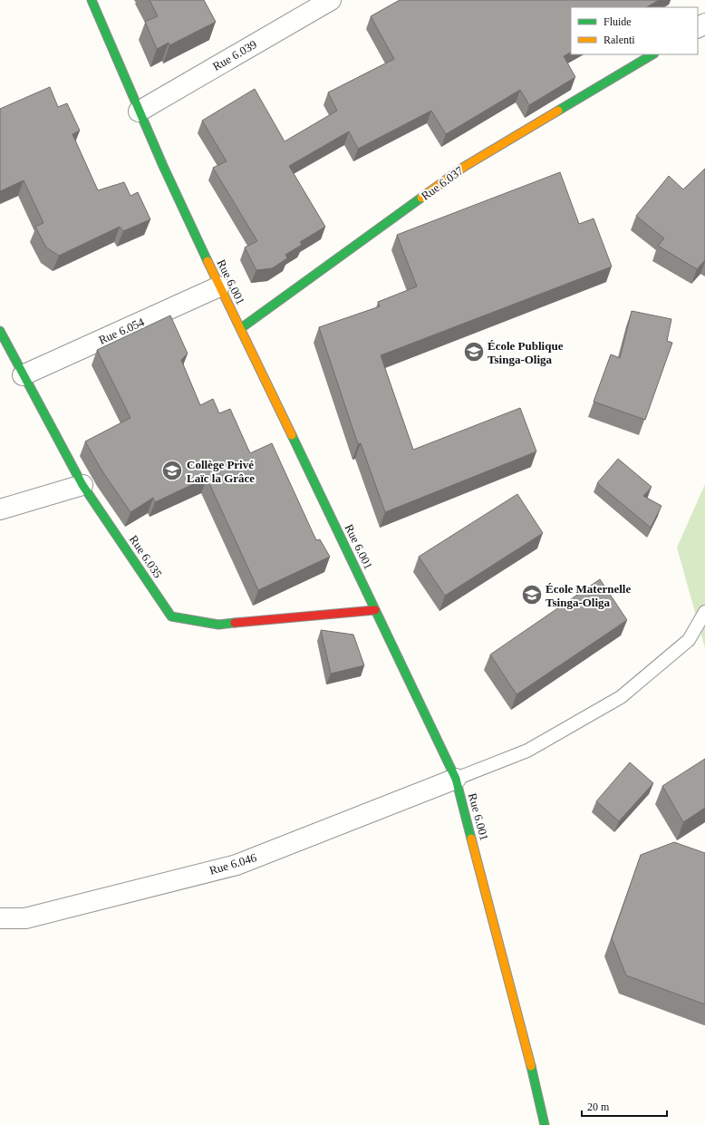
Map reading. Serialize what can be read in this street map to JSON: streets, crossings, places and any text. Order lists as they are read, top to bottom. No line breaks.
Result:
{"streets":{"street":["Rue 6.039","Rue 6.037","Rue 6.001","Rue 6.054","Rue 6.035","Rue 6.046"]},"crossings":[["Rue 6.039","Rue 6.001"],["Rue 6.037","Rue 6.001"],["Rue 6.001","Rue 6.054"],["Rue 6.001","Rue 6.035"],["Rue 6.001","Rue 6.046"],["Rue 6.054","Rue 6.035"]],"places":{"school or university":["École Publique Tsinga-Oliga","Collège Privé Laïc la Grâce","École Maternelle Tsinga-Oliga"]},"legend":["Fluide","Ralenti"],"scale_bar":"20 m"}
